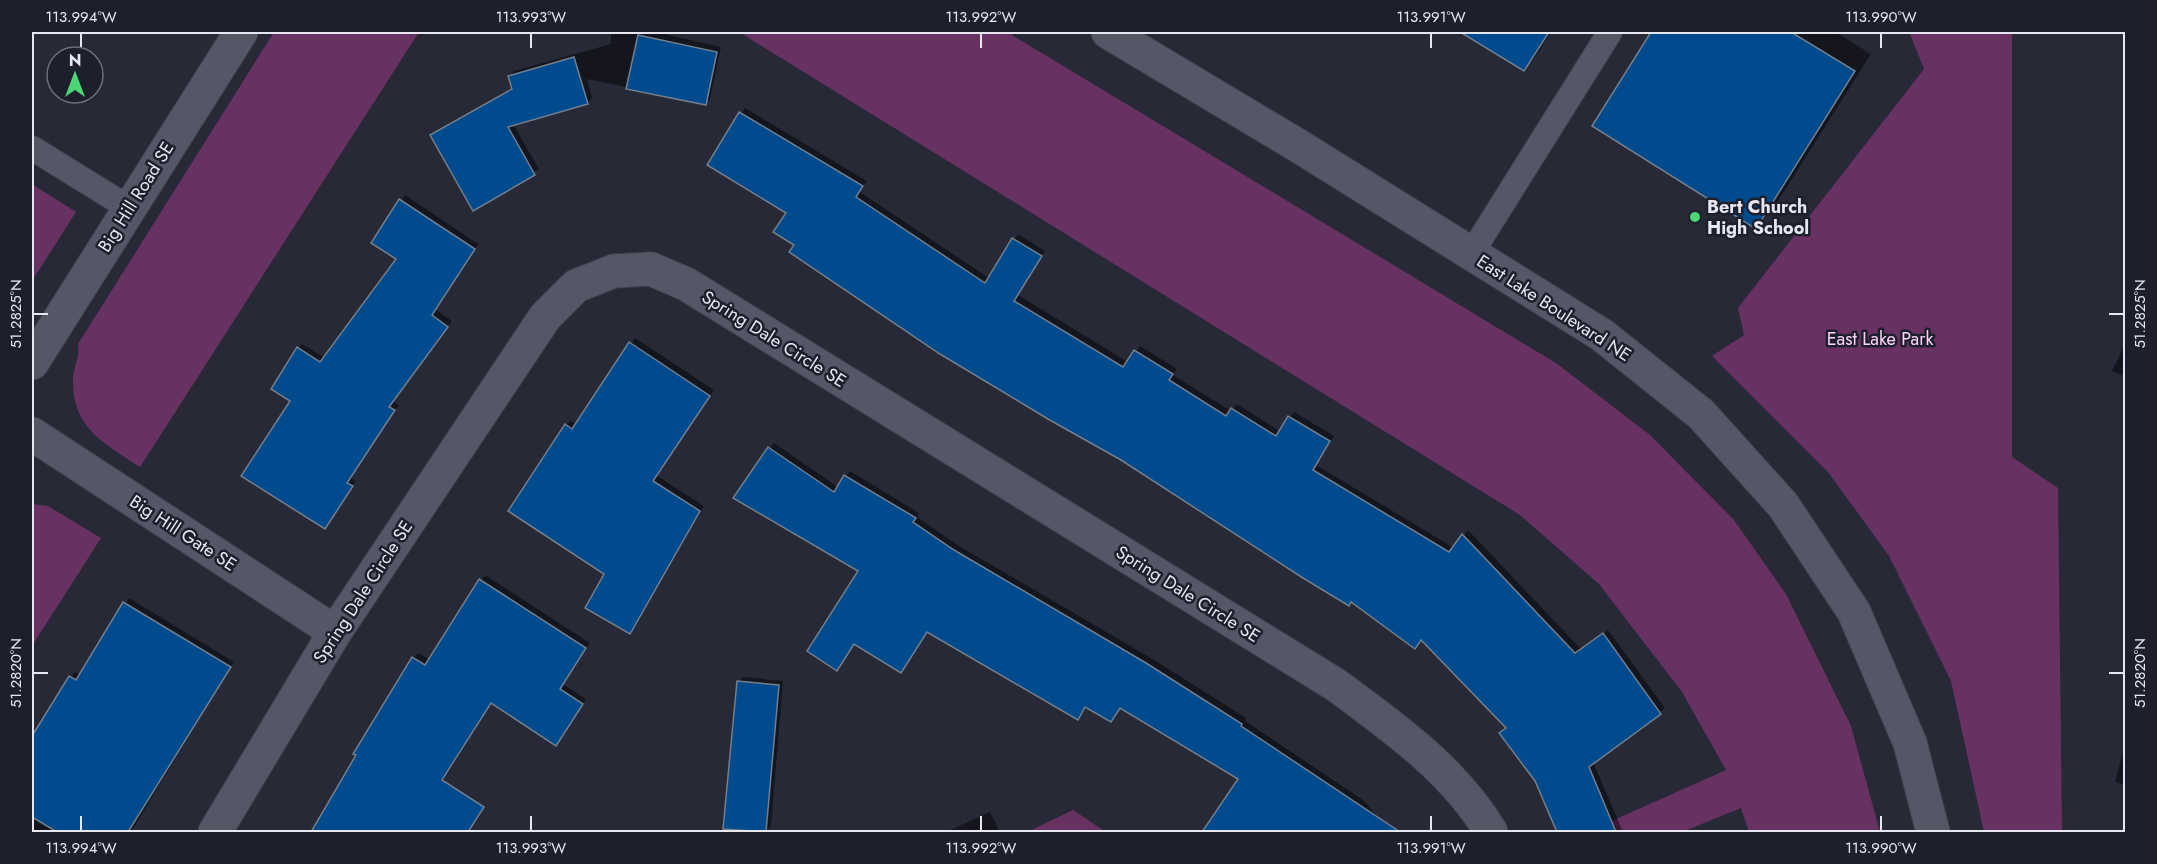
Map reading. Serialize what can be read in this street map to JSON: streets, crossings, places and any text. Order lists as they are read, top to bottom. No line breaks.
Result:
{"streets":{"street":["Big Hill Road SE","East Lake Boulevard NE","Spring Dale Circle SE","Big Hill Gate SE"]},"crossings":[["Spring Dale Circle SE","Big Hill Gate SE"]],"parks":["East Lake Park"],"places":["Bert Church High School"],"north":"top","coordinates":["113.994°W","113.993°W","113.992°W","113.991°W","113.990°W","51.2825°N","51.2820°N"]}
